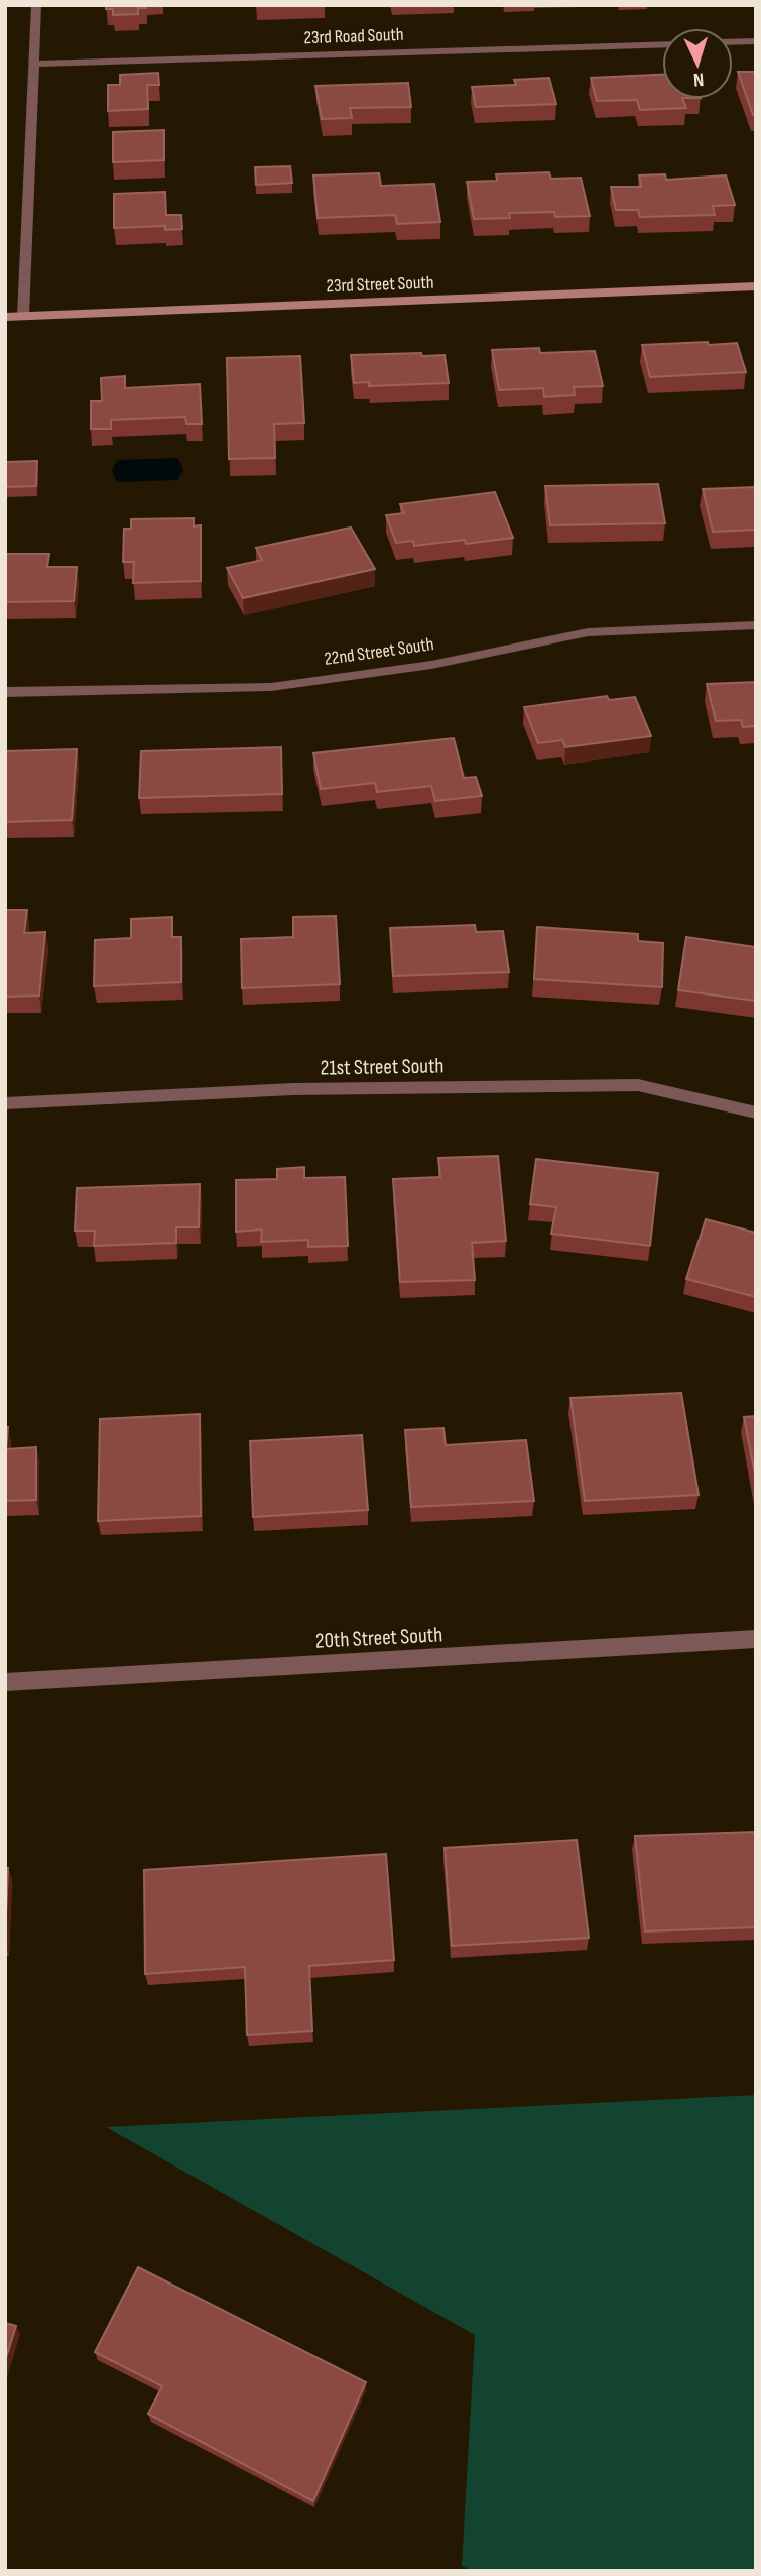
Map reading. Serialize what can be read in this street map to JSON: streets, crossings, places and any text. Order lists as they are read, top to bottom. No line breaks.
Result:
{"streets":{"street":["23rd Road South","23rd Street South","22nd Street South","21st Street South","20th Street South"]},"north":"bottom"}
